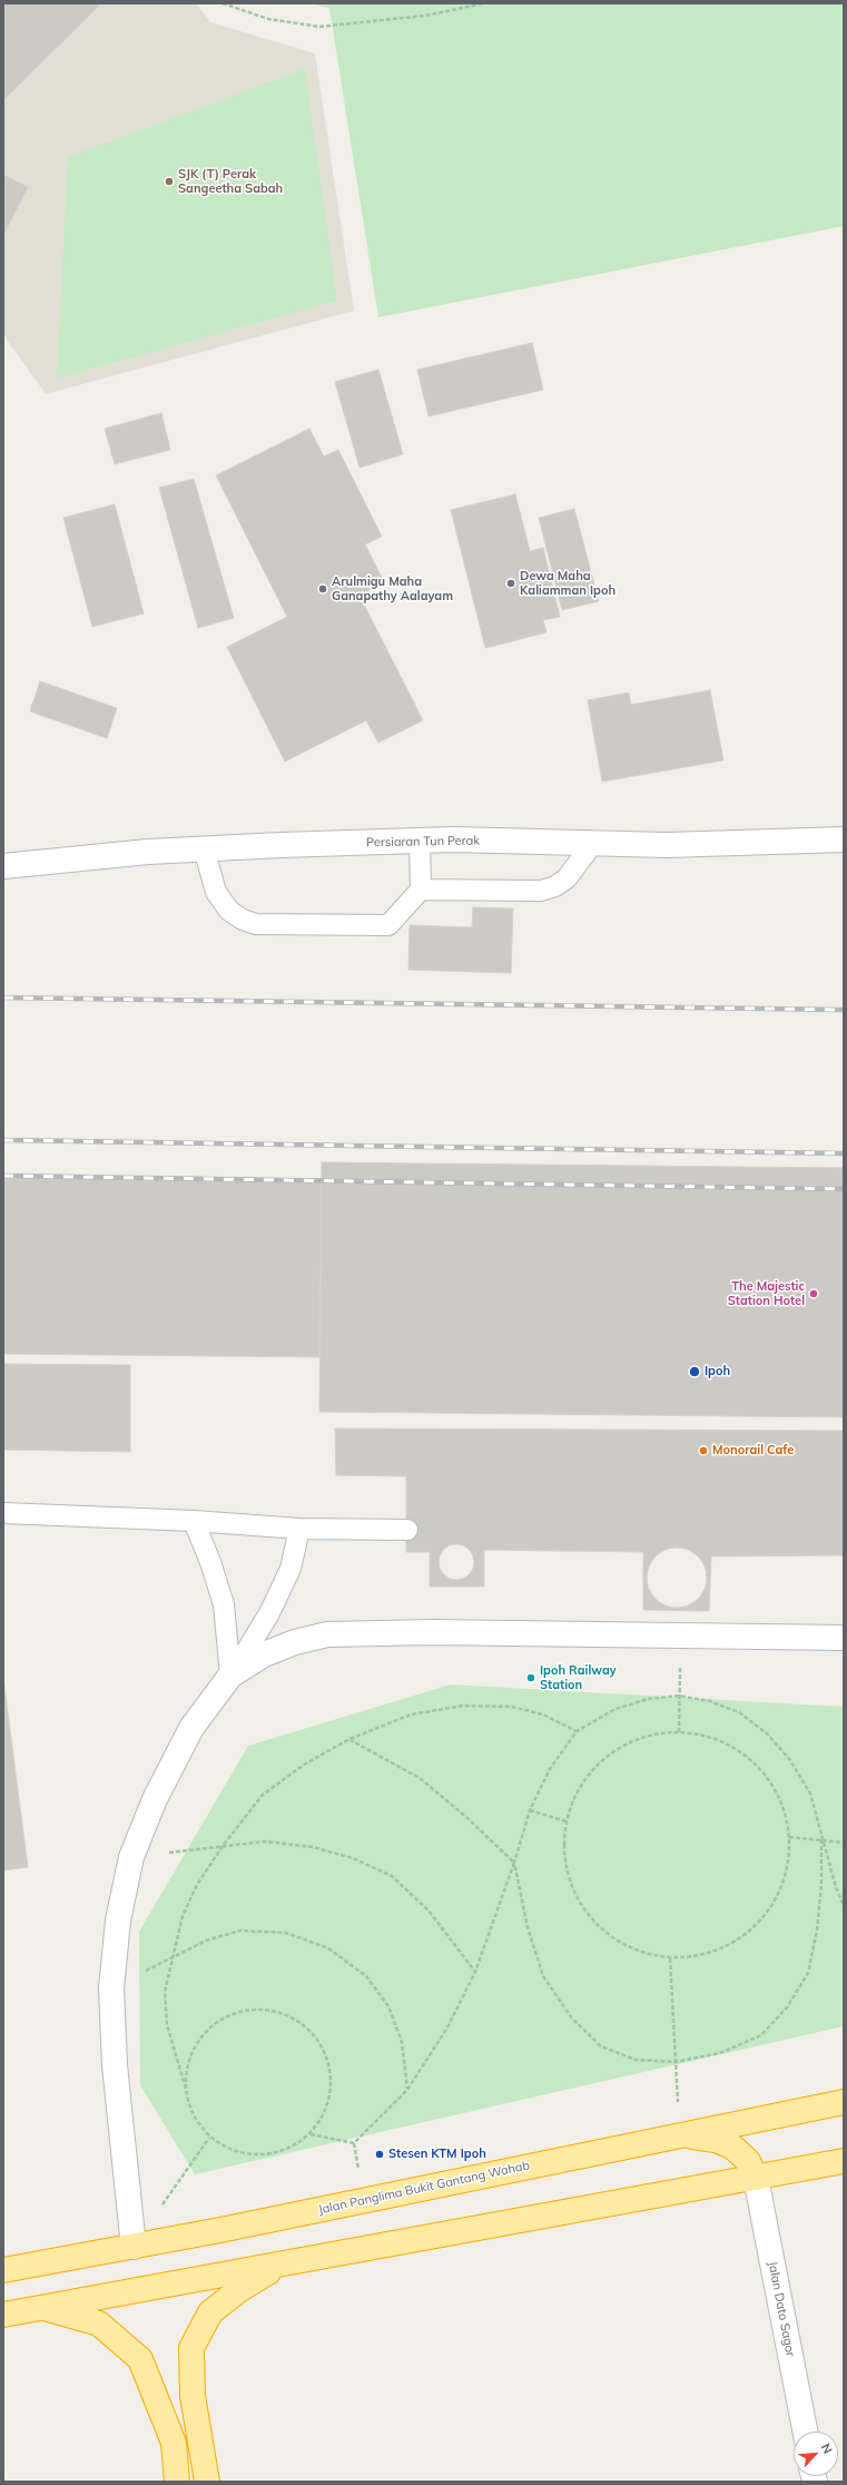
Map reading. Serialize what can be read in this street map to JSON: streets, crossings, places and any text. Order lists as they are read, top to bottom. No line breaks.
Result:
{"streets":{"highway":["Jalan Panglima Bukit Gantang Wahab"],"street":["Persiaran Tun Perak","Jalan Dato Sagor"]},"places":["SJK (T) Perak Sangeetha Sabah","Dewa Maha Kaliamman Ipoh","Arulmigu Maha Ganapathy Aalayam","The Majestic Station Hotel","Ipoh","Monorail Cafe","Ipoh Railway Station","Stesen KTM Ipoh"],"north":"top right"}
